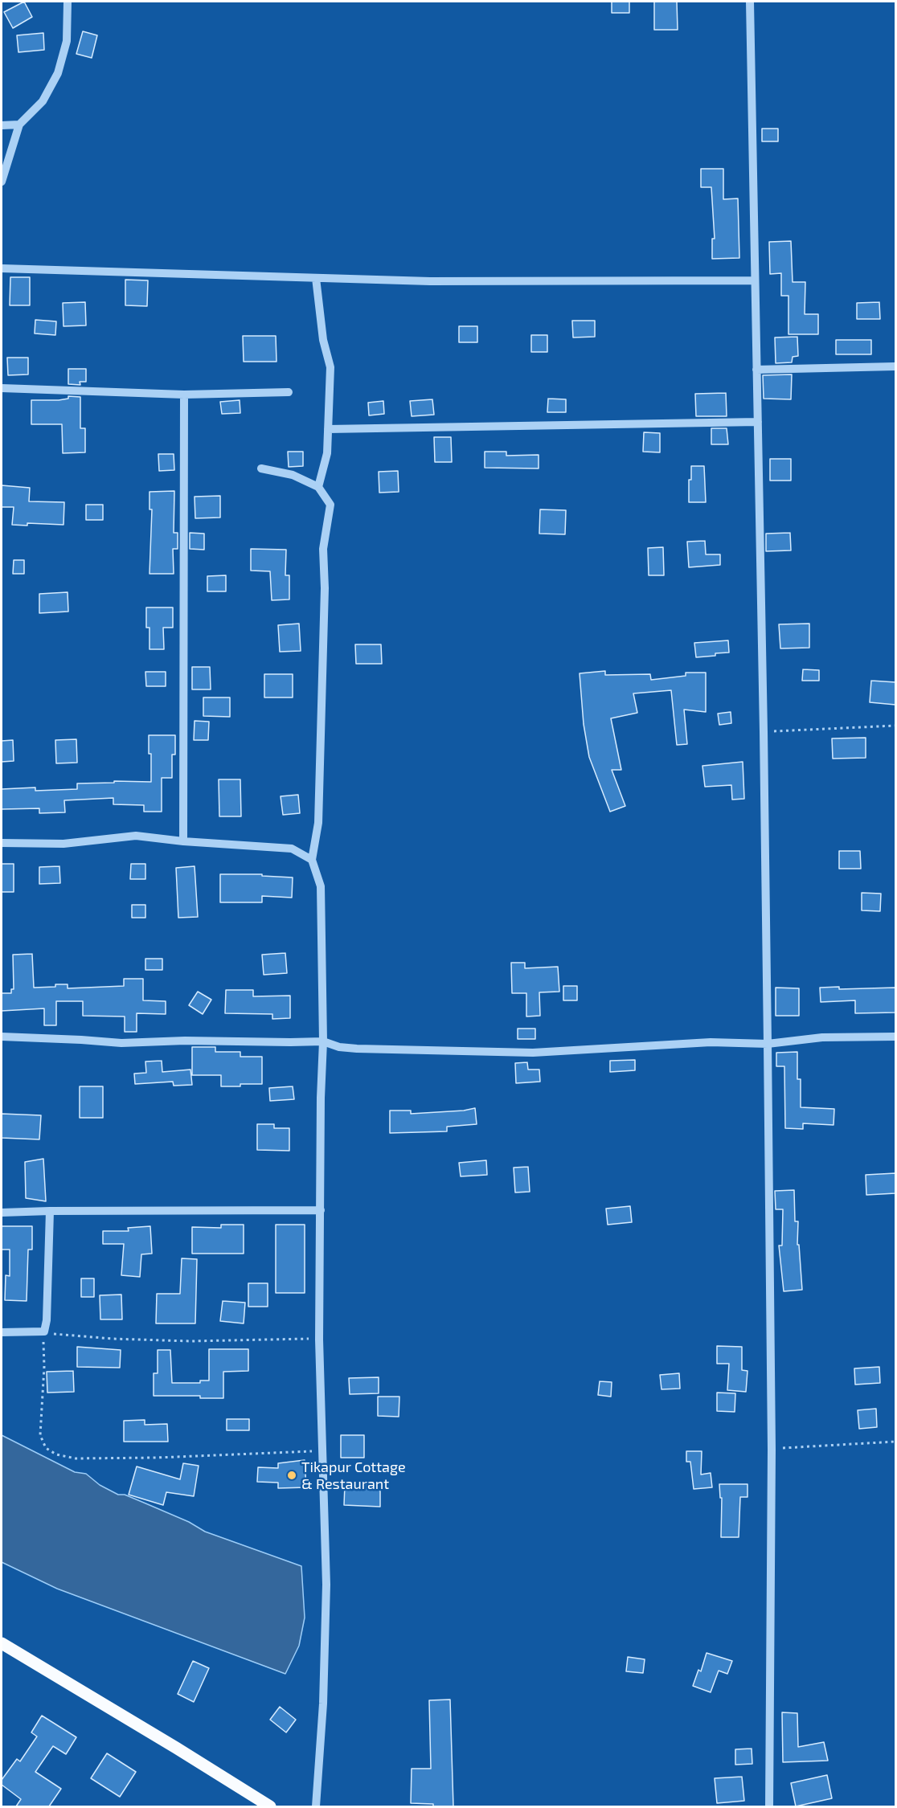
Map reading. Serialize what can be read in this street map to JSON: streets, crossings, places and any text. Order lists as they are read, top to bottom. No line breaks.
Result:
{"places":["Tikapur Cottage & Restaurant"]}
